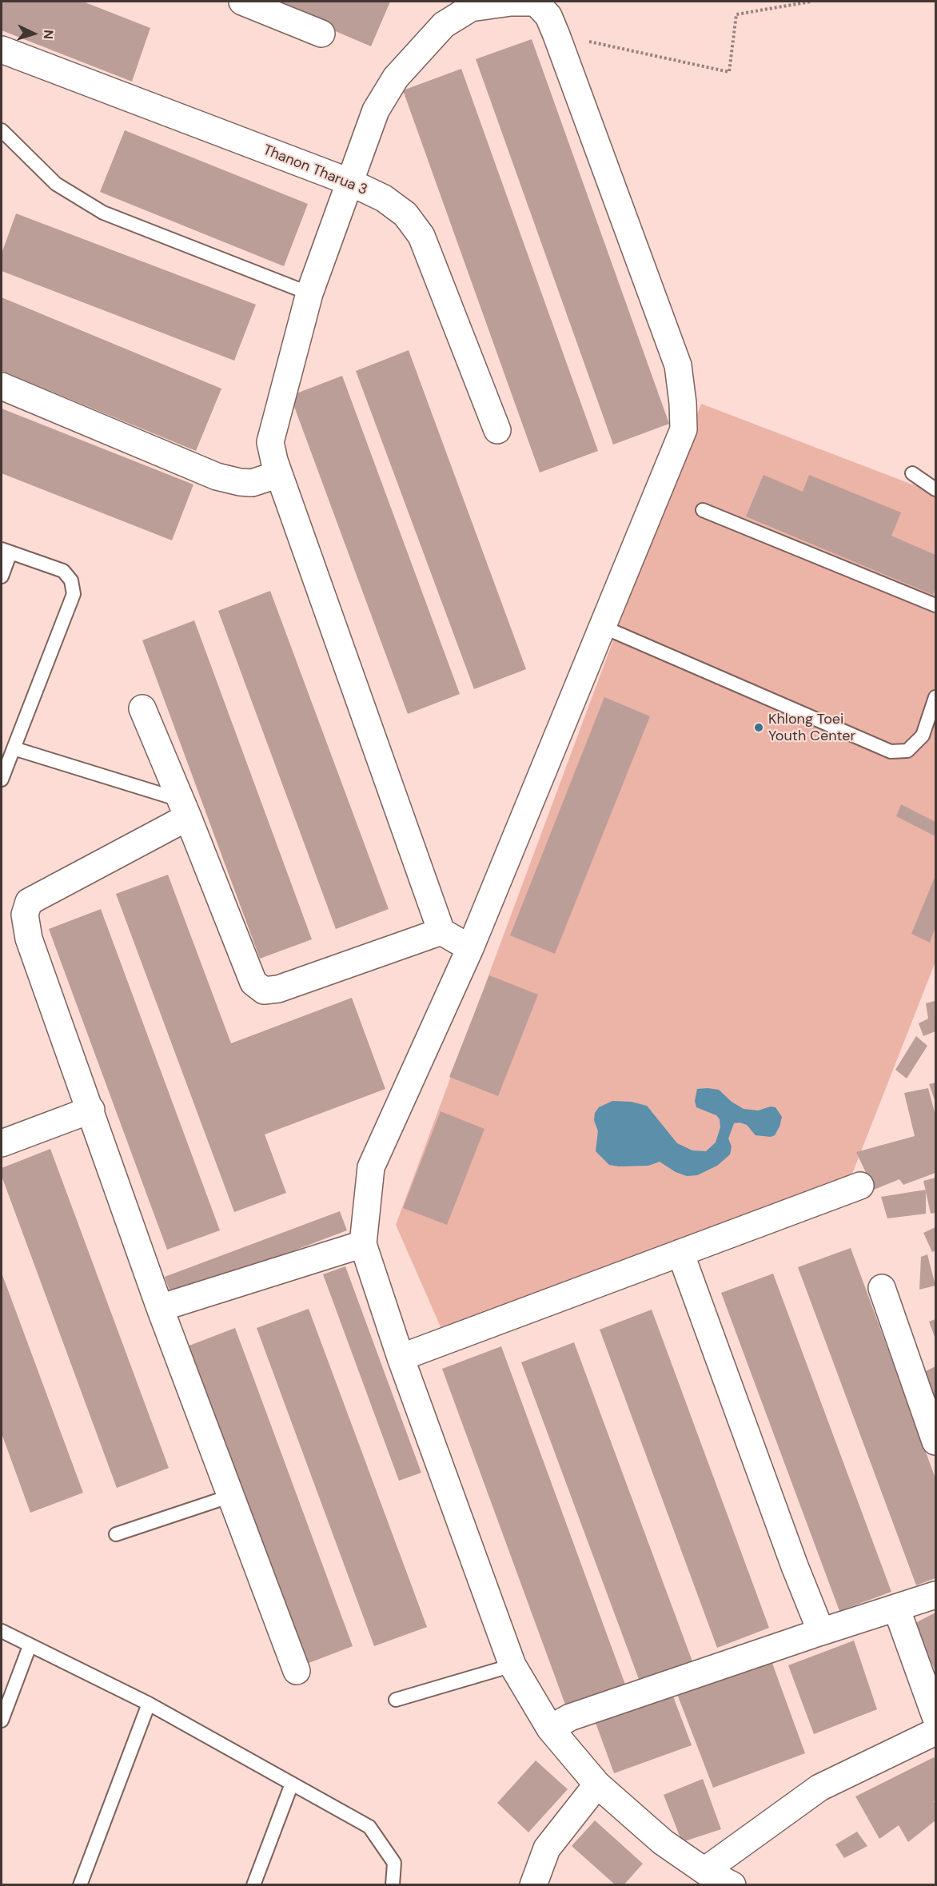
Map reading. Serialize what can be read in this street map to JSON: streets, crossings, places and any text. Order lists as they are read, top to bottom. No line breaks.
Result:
{"streets":{"street":["Thanon Tharua 3"]},"places":["Khlong Toei Youth Center"],"north":"right"}
